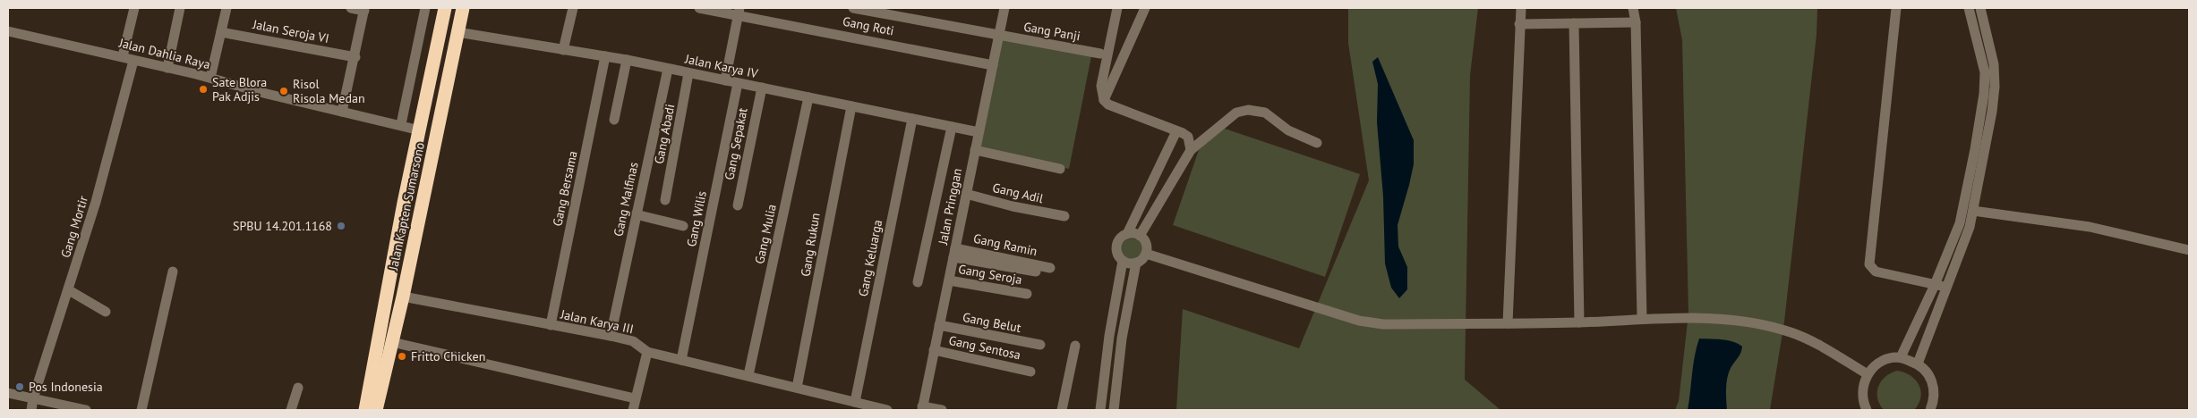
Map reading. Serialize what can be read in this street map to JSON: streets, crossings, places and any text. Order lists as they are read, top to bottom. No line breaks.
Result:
{"streets":{"highway":["Jalan Kapten Sumarsono"],"street":["Gang Roti","Jalan Seroja VI","Gang Panji","Jalan Dahlia Raya","Jalan Karya IV","Gang Abadi","Gang Sepakat","Gang Bersama","Gang Adil","Gang Malfinas","Jalan Pringgan","Gang Wilis","Gang Mortir","Gang Mulia","Gang Rukun","Gang Ramin","Gang Keluarga","Gang Seroja","Jalan Karya III","Gang Belut","Gang Sentosa"]},"crossings":[["Gang Roti","Jalan Pringgan"],["Gang Panji","Jalan Pringgan"],["Jalan Dahlia Raya","Jalan Kapten Sumarsono"],["Jalan Dahlia Raya","Gang Mortir"],["Jalan Karya IV","Gang Abadi"],["Jalan Karya IV","Gang Sepakat"],["Jalan Karya IV","Gang Bersama"],["Jalan Karya IV","Gang Malfinas"],["Jalan Karya IV","Jalan Kapten Sumarsono"],["Jalan Karya IV","Jalan Pringgan"],["Jalan Karya IV","Gang Wilis"],["Jalan Karya IV","Gang Mulia"],["Jalan Karya IV","Gang Rukun"],["Jalan Karya IV","Gang Keluarga"],["Gang Bersama","Jalan Karya III"],["Gang Adil","Jalan Pringgan"],["Gang Malfinas","Jalan Karya III"],["Jalan Kapten Sumarsono","Jalan Karya III"],["Jalan Pringgan","Gang Ramin"],["Jalan Pringgan","Gang Seroja"],["Jalan Pringgan","Gang Belut"],["Jalan Pringgan","Gang Sentosa"],["Gang Wilis","Jalan Karya III"],["Gang Mulia","Jalan Karya III"],["Gang Rukun","Jalan Karya III"],["Gang Keluarga","Jalan Karya III"]],"places":["Sate Blora Pak Adjis","Risol Risola Medan","SPBU 14.201.1168","Fritto Chicken","Pos Indonesia"]}
